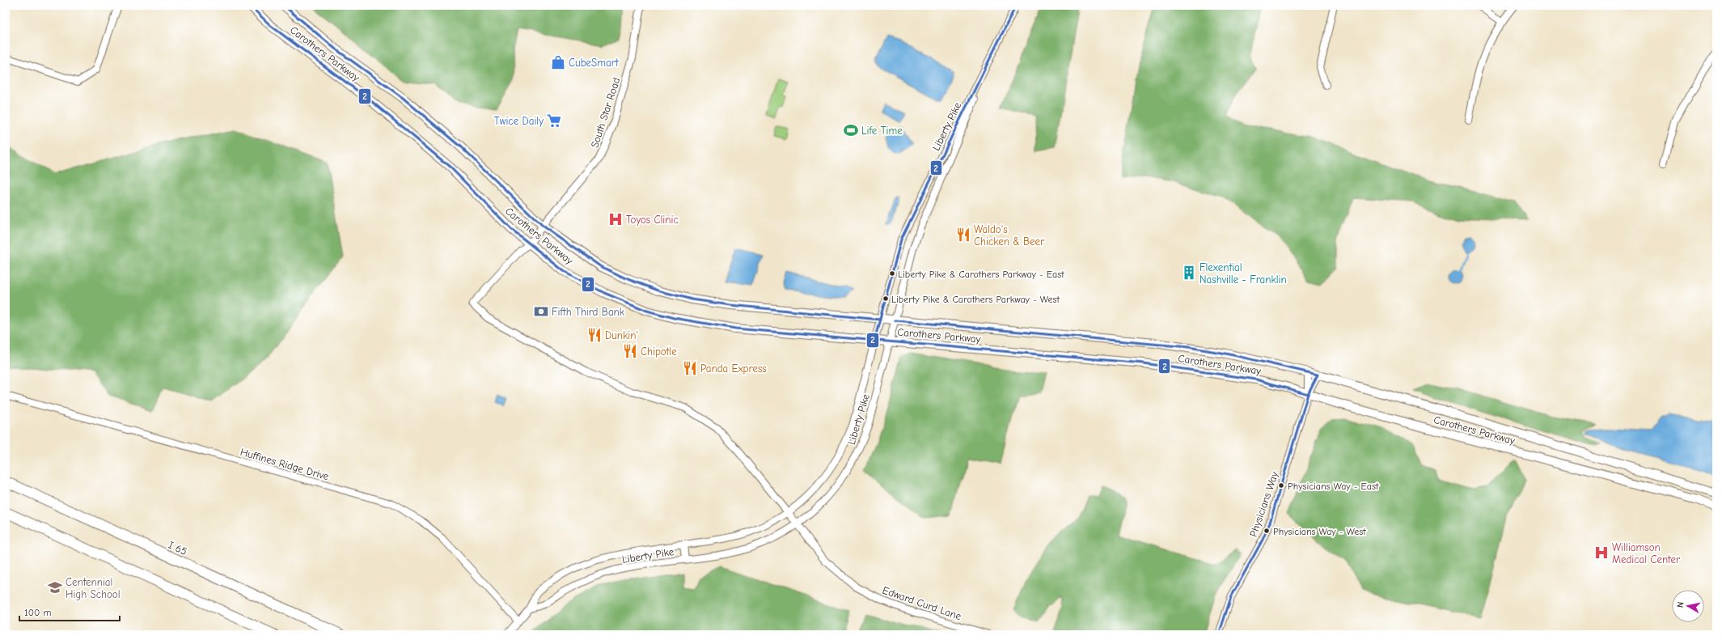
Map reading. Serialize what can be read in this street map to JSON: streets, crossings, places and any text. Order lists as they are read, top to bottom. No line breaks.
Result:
{"streets":{"highway":["I 65"],"main road":["Carothers Parkway"],"street":["South Star Road","Liberty Pike","Huffines Ridge Drive","Physicians Way","Edward Curd Lane"]},"crossings":[["Carothers Parkway","South Star Road"],["Carothers Parkway","Liberty Pike"],["Carothers Parkway","Physicians Way"],["South Star Road","Edward Curd Lane"],["Liberty Pike","Huffines Ridge Drive"],["Liberty Pike","Edward Curd Lane"]],"places":{"shop":["CubeSmart"],"supermarket":["Twice Daily"],"sports":["Life Time"],"hospital":["Toyos Clinic","Williamson Medical Center"],"restaurant":["Waldo's Chicken & Beer","Dunkin'","Chipotle","Panda Express"],"building":["Flexential Nashville - Franklin"],"other":["Liberty Pike & Carothers Parkway - East","Liberty Pike & Carothers Parkway - West","Physicians Way - East","Physicians Way - West"],"bank":["Fifth Third Bank"],"school or university":["Centennial High School"]},"lines":["transit line 2"],"scale_bar":"100 m","north":"left"}
